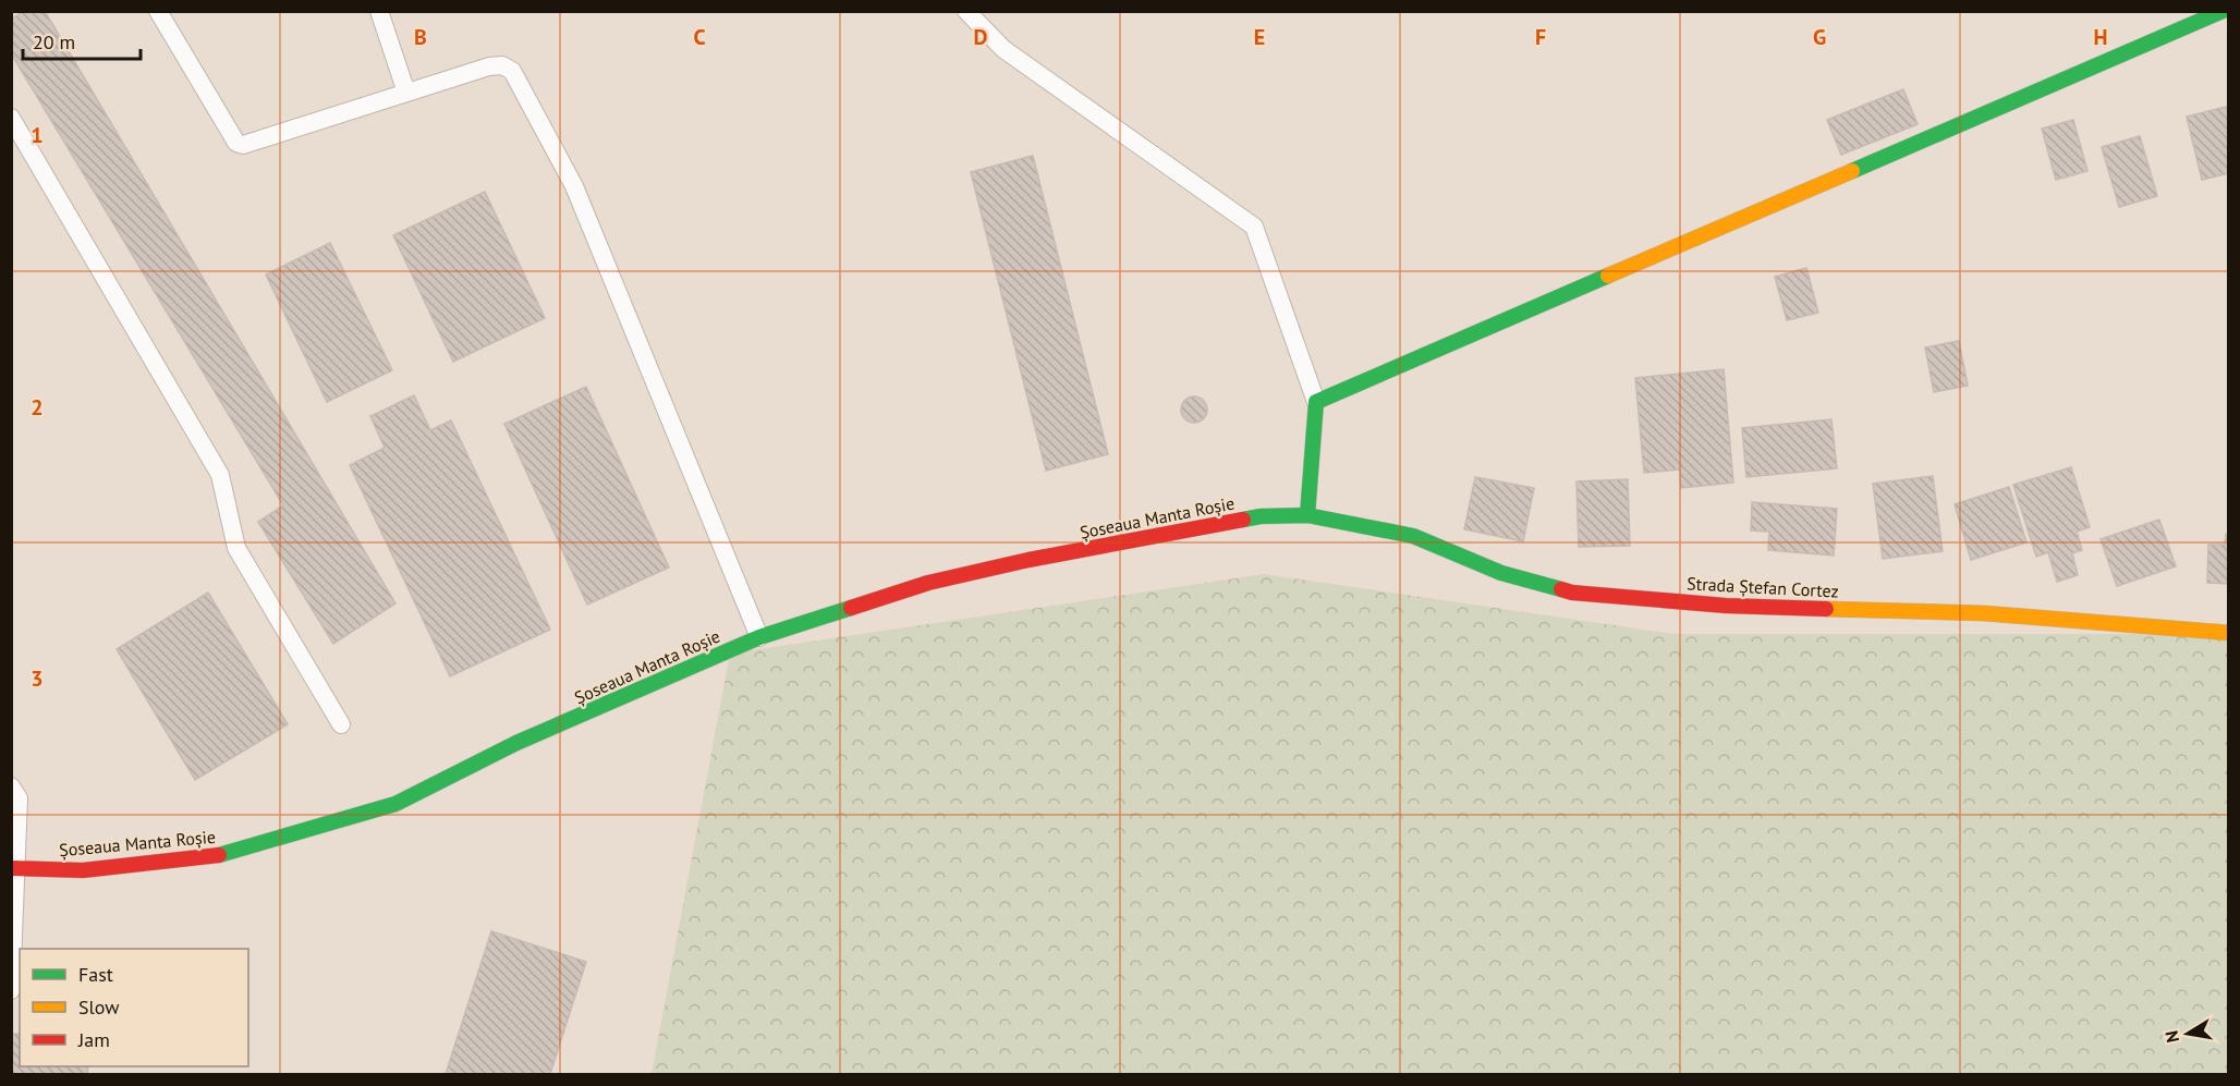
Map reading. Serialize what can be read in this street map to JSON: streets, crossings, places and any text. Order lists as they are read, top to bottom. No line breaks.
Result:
{"streets":{"street":["Șoseaua Manta Roșie","Strada Ștefan Cortez"]},"crossings":[["Șoseaua Manta Roșie","Strada Ștefan Cortez"]],"legend":["Fast","Slow","Jam"],"scale_bar":"20 m","north":"left","grid":{"columns":["B","C","D","E","F","G","H"],"rows":["1","2","3"]}}
